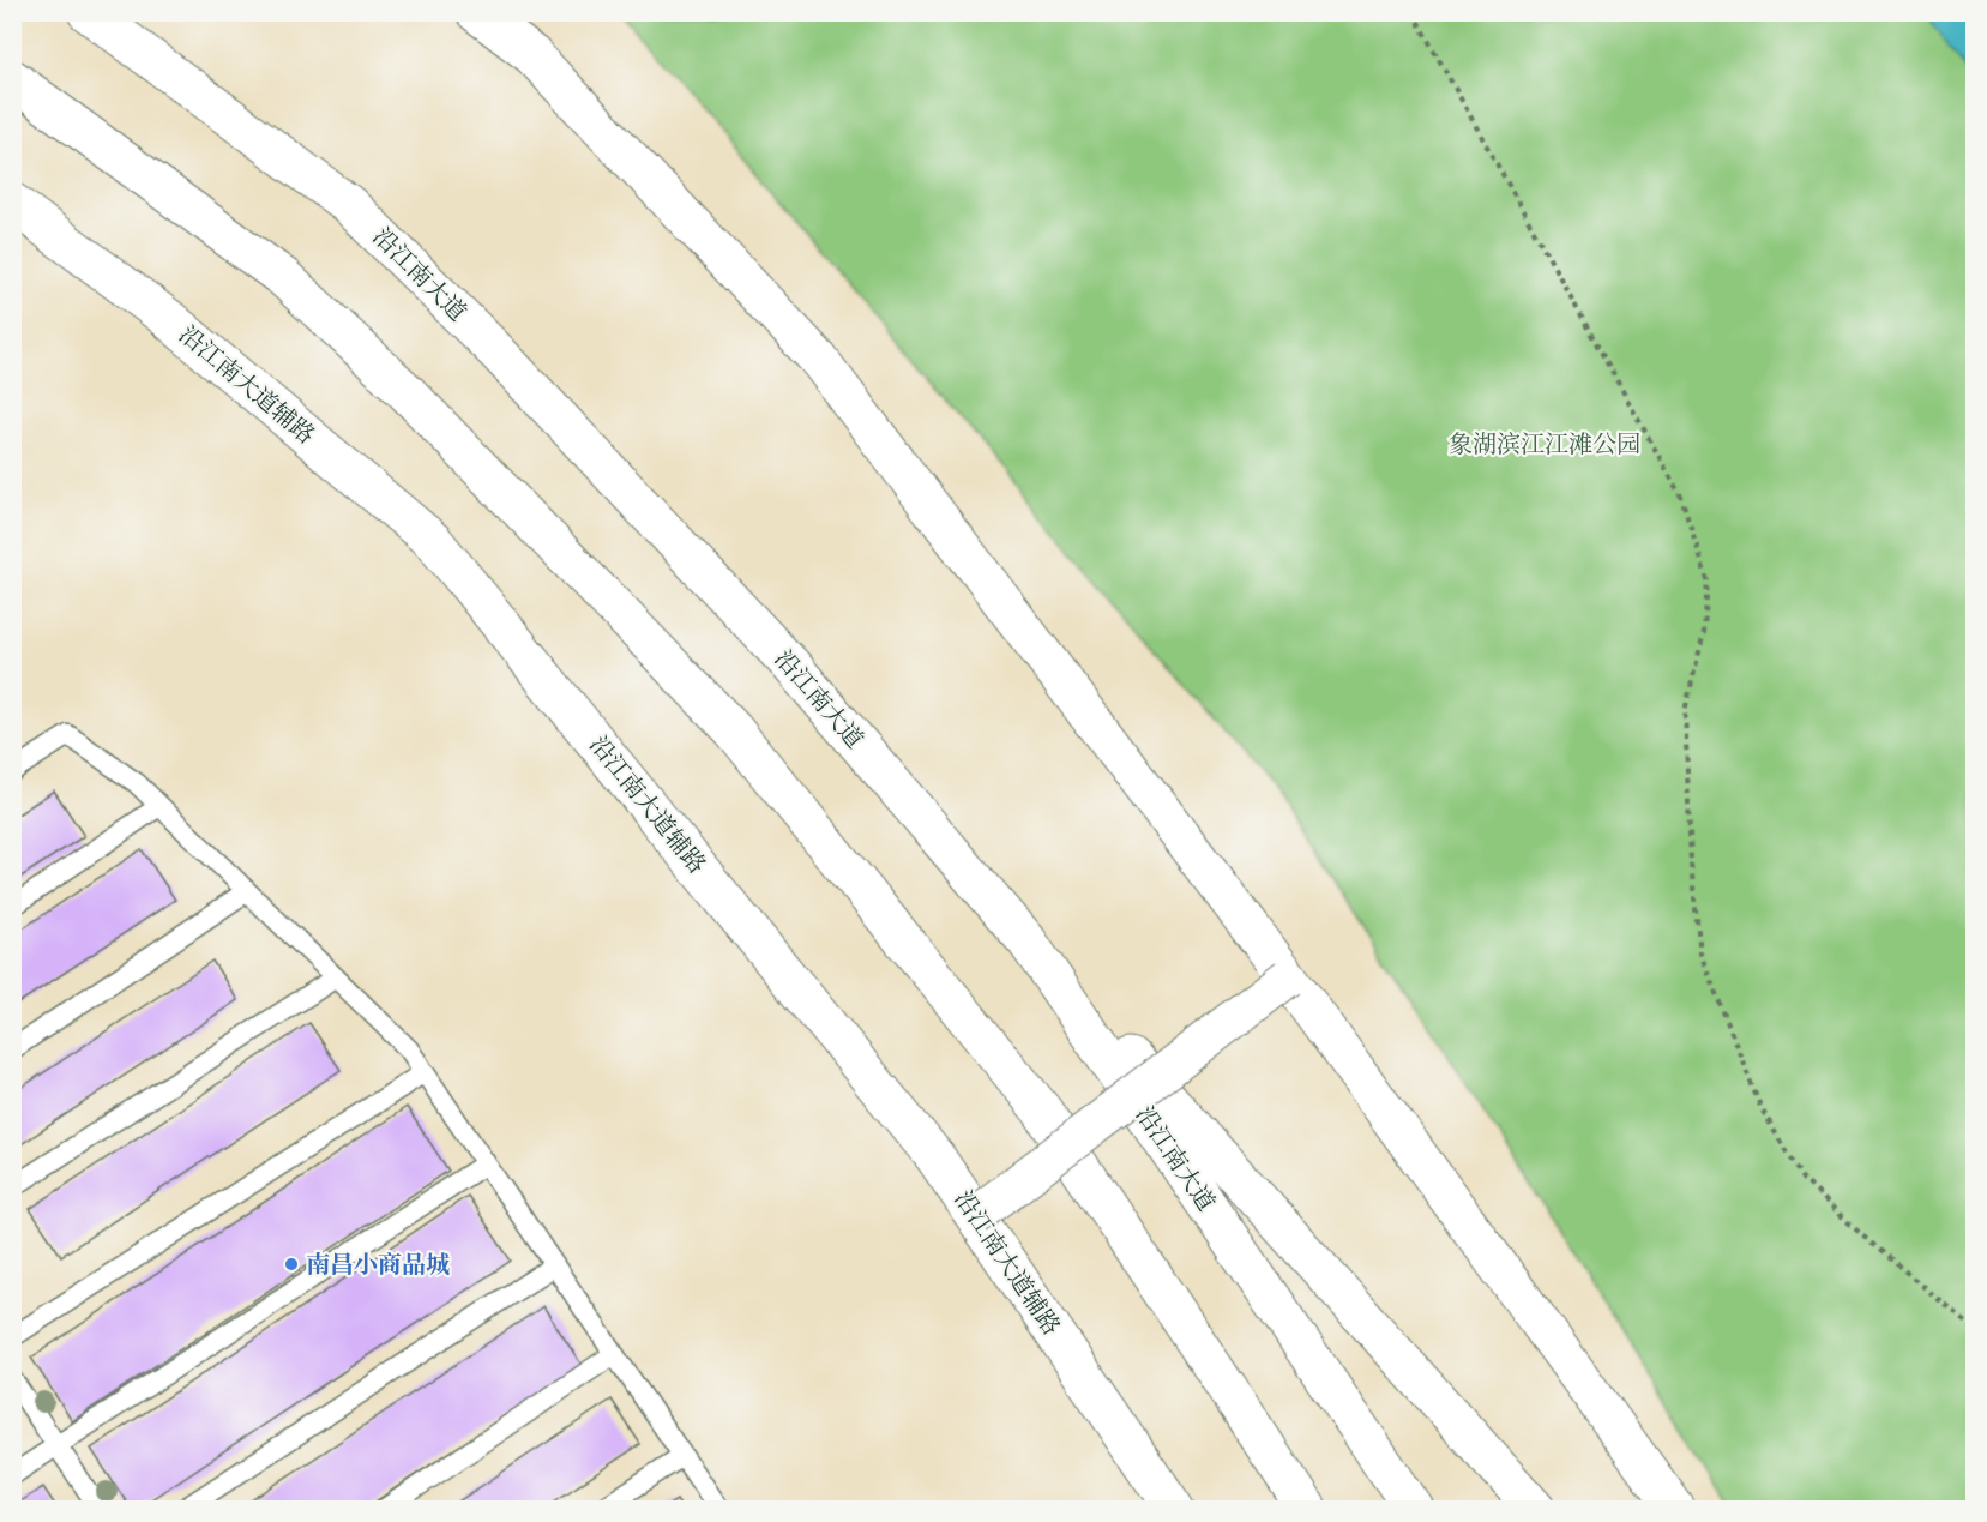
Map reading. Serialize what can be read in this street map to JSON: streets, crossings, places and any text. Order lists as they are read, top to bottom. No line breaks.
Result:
{"streets":{"main road":["沿江南大道","沿江南大道辅路"]},"parks":["象湖滨江江滩公园"],"places":["南昌小商品城"]}
